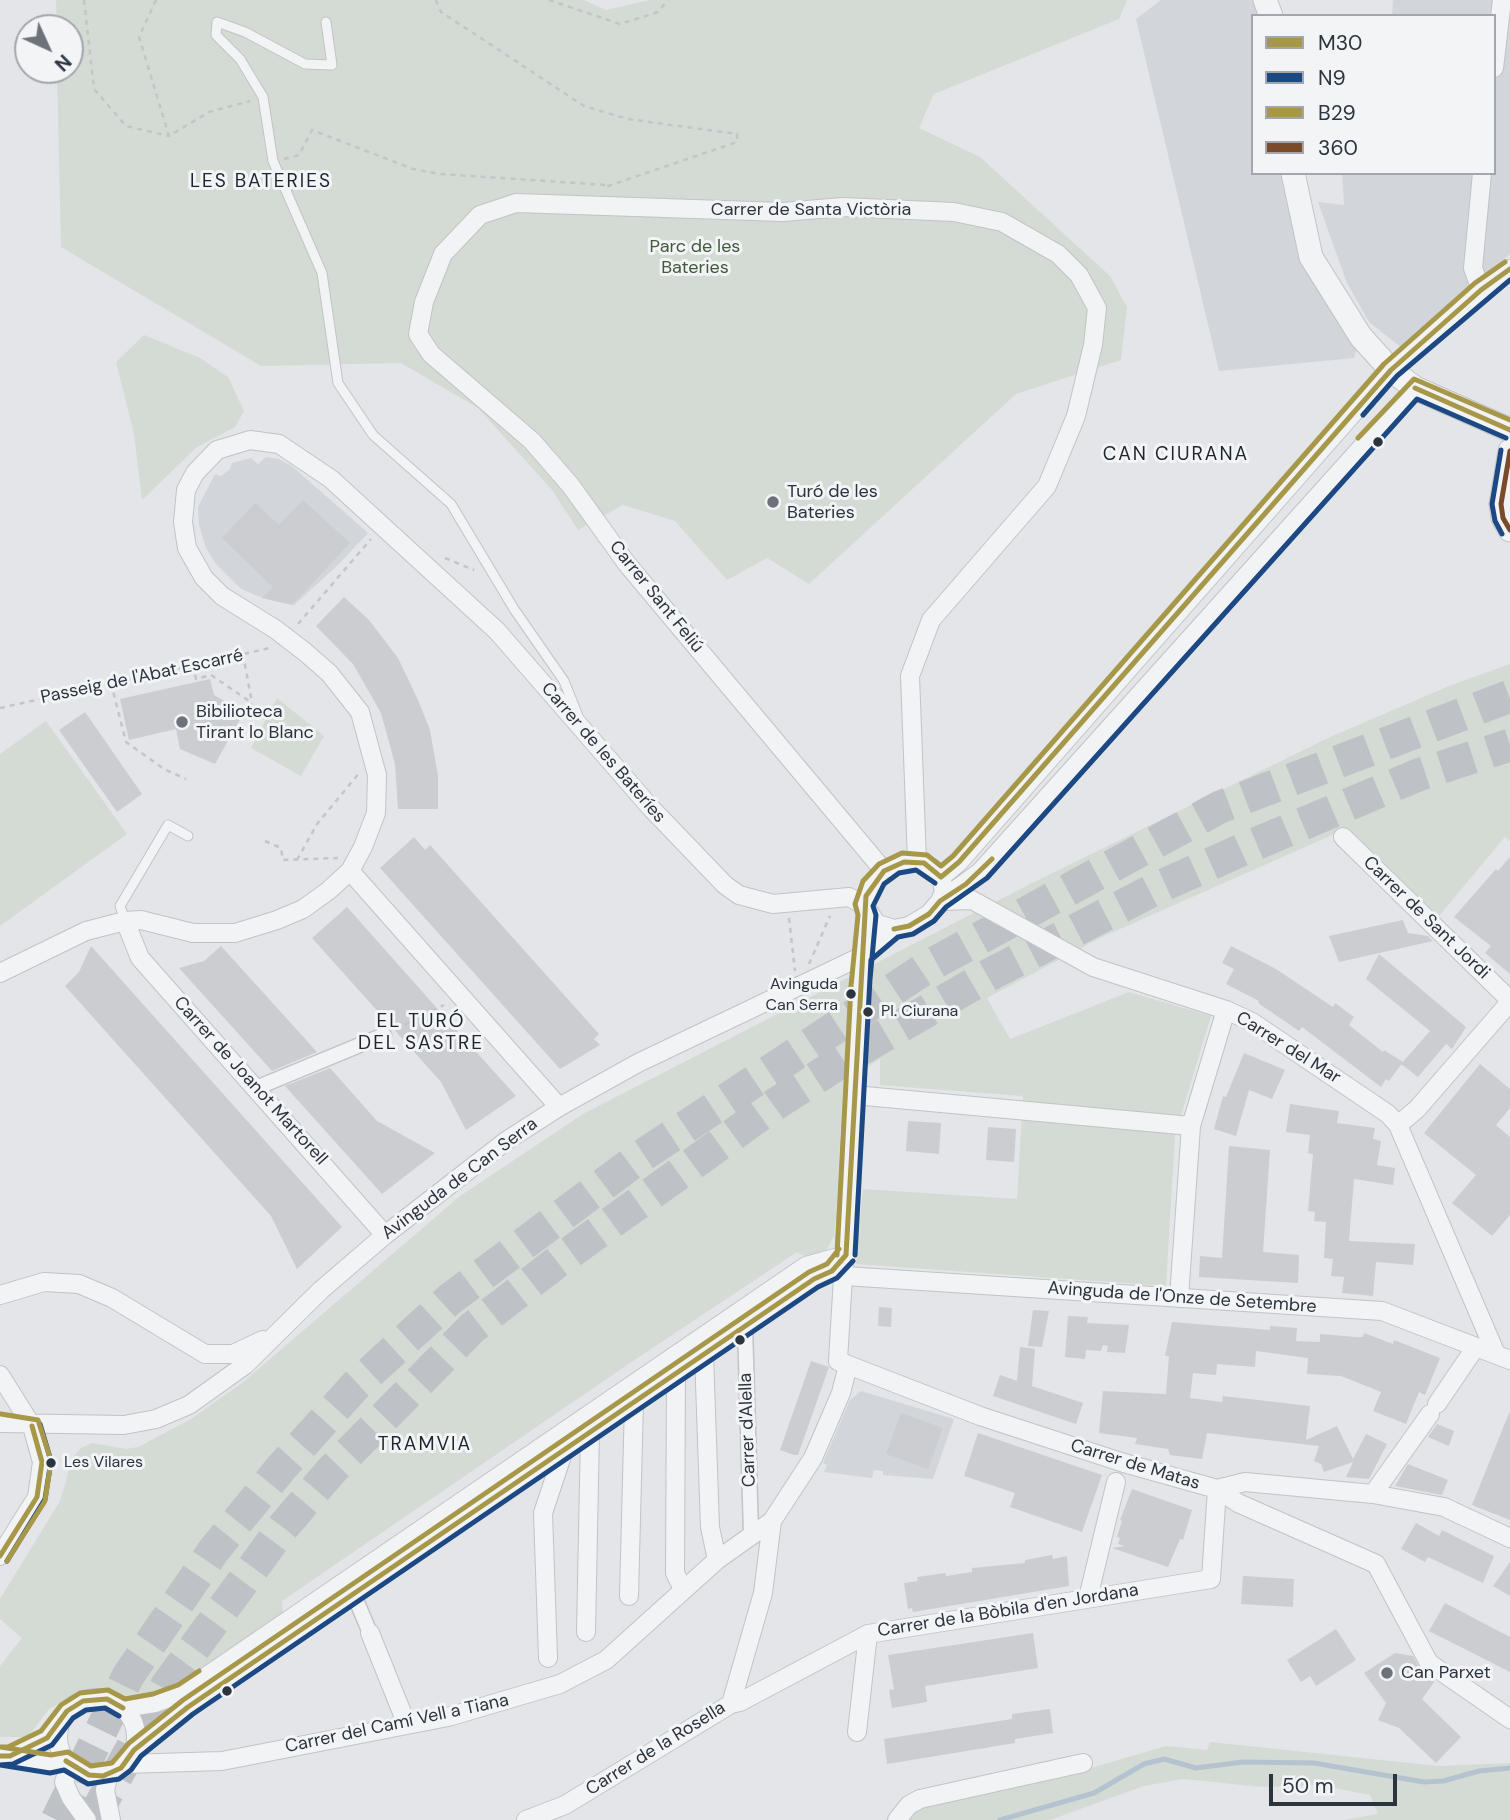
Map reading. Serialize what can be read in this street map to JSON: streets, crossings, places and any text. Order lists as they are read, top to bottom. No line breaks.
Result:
{"streets":{"street":["Carrer de Santa Victòria","Carrer Sant Feliú","Carrer de les Bateríes","Carrer de Sant Jordi","Carrer del Mar","Carrer de Joanot Martorell","Avinguda de Can Serra","Avinguda de l'Onze de Setembre","Carrer d'Alella","Carrer de Matas","Carrer de la Bòbila d'en Jordana","Carrer del Camí Vell a Tiana","Carrer de la Rosella"],"path":["Passeig de l'Abat Escarré"]},"crossings":[["Carrer de Santa Victòria","Carrer Sant Feliú"],["Carrer de Santa Victòria","Carrer de les Bateríes"],["Carrer de Santa Victòria","Carrer del Mar"],["Carrer de Santa Victòria","Avinguda de Can Serra"],["Carrer Sant Feliú","Carrer de les Bateríes"],["Carrer Sant Feliú","Carrer del Mar"],["Carrer Sant Feliú","Avinguda de Can Serra"],["Carrer de les Bateríes","Carrer del Mar"],["Carrer de les Bateríes","Avinguda de Can Serra"],["Carrer del Mar","Avinguda de Can Serra"],["Carrer del Mar","Avinguda de l'Onze de Setembre"],["Carrer de Joanot Martorell","Avinguda de Can Serra"],["Carrer d'Alella","Carrer del Camí Vell a Tiana"],["Carrer de Matas","Carrer de la Bòbila d'en Jordana"],["Carrer de Matas","Carrer del Camí Vell a Tiana"],["Carrer de la Bòbila d'en Jordana","Carrer de la Rosella"],["Carrer del Camí Vell a Tiana","Carrer de la Rosella"]],"districts":["LES BATERIES","CAN CIURANA","EL TURÓ DEL SASTRE","TRAMVIA"],"parks":["Parc de les Bateries"],"places":["Turó de les Bateries","Bibilioteca Tirant lo Blanc","Avinguda Can Serra","Pl. Ciurana","Les Vilares","Can Parxet"],"lines":["transit line B29","transit line M30","transit line N9","transit line 360"],"legend":["M30","N9","B29","360"],"scale_bar":"50 m","north":"bottom right"}
